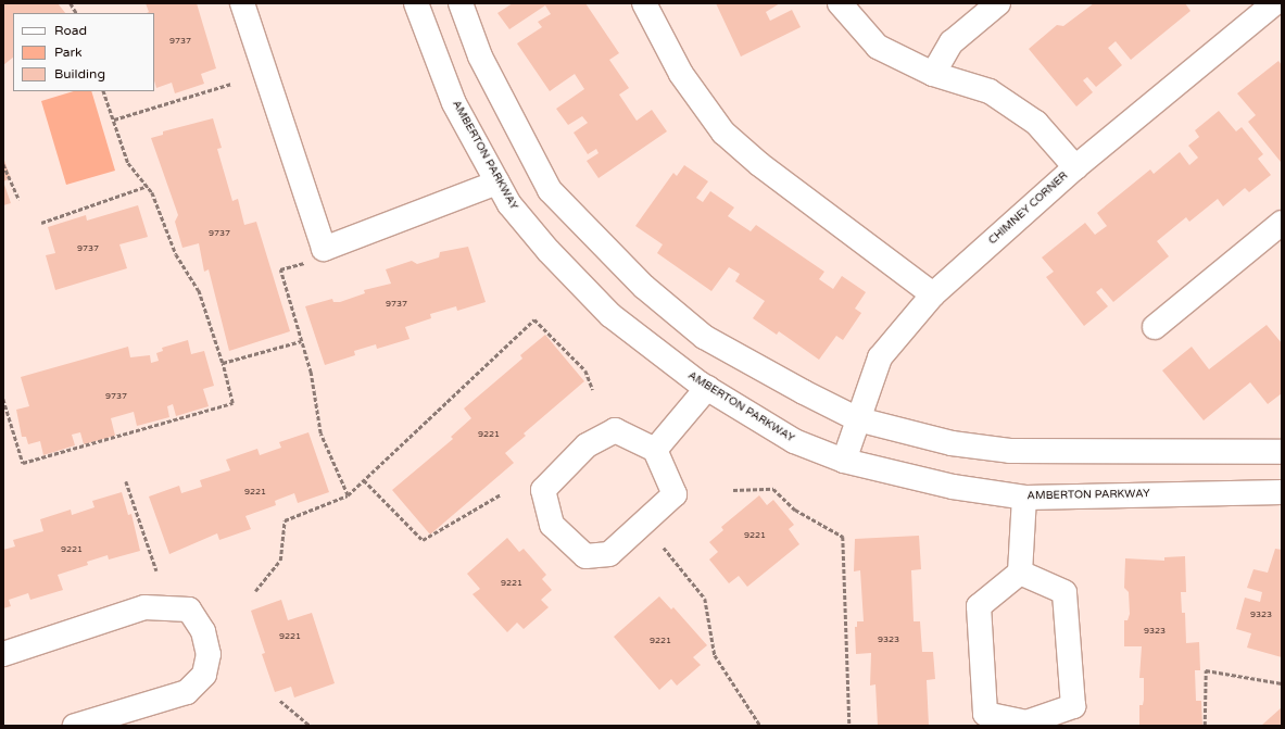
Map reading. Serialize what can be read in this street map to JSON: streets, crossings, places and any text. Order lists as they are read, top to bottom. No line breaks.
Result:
{"streets":{"street":["AMBERTON PARKWAY","CHIMNEY CORNER"]},"crossings":[["AMBERTON PARKWAY","CHIMNEY CORNER"]],"house_numbers":["9737","9737","9737","9737","9737","9221","9221","9221","9221","9221","9323","9323","9221","9323","9221"],"legend":["Road","Park","Building"]}
